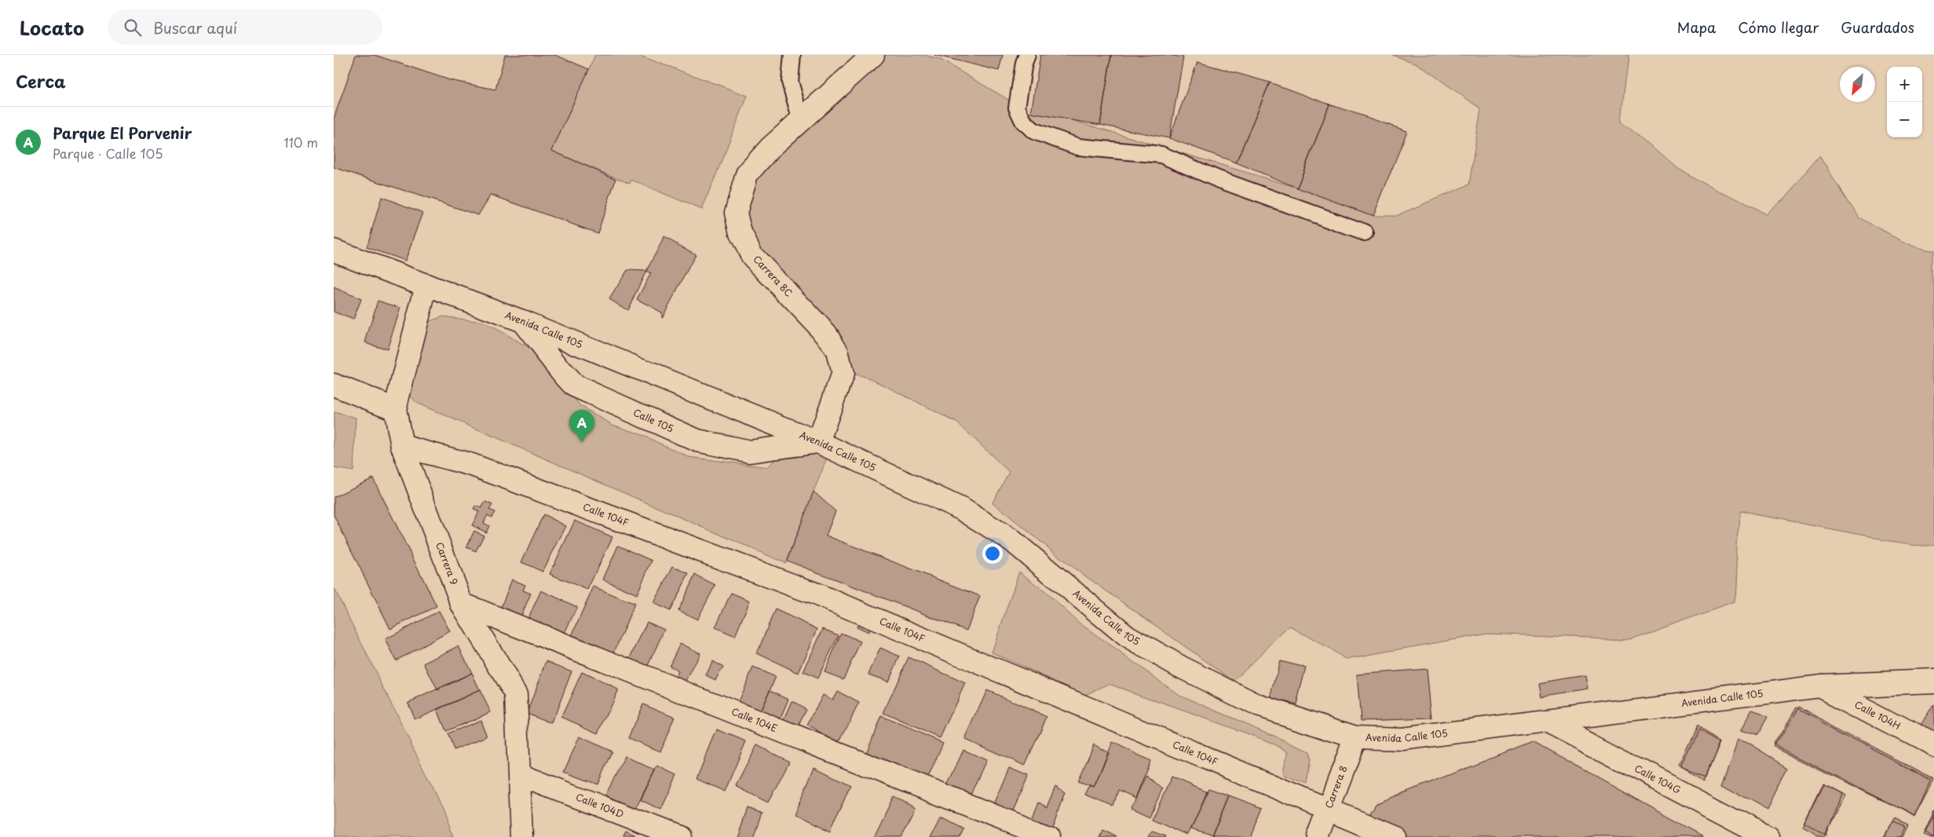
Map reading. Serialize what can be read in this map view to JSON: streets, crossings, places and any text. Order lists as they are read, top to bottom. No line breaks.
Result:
{"streets":{"street":["Carrera 8C","Avenida Calle 105","Calle 105","Calle 104F","Carrera 9","Calle 104H","Calle 104E","Calle 104G","Carrera 8","Calle 104D"]},"crossings":[["Carrera 8C","Avenida Calle 105"],["Carrera 8C","Calle 105"],["Avenida Calle 105","Calle 105"],["Avenida Calle 105","Carrera 9"],["Avenida Calle 105","Calle 104H"],["Avenida Calle 105","Calle 104G"],["Avenida Calle 105","Carrera 8"],["Calle 104F","Carrera 9"],["Calle 104F","Carrera 8"],["Carrera 9","Calle 104E"],["Carrera 9","Calle 104D"]],"north":"bottom left","page":{"header":"Locato","search":"Buscar aquí","nav":["Mapa","Cómo llegar","Guardados"],"heading":"Cerca","map_buttons":["+","−"],"list":[{"mark":"A","name":"Parque El Porvenir","note":"Parque · Calle 105","value":"110 m"}],"pins":"A"}}
